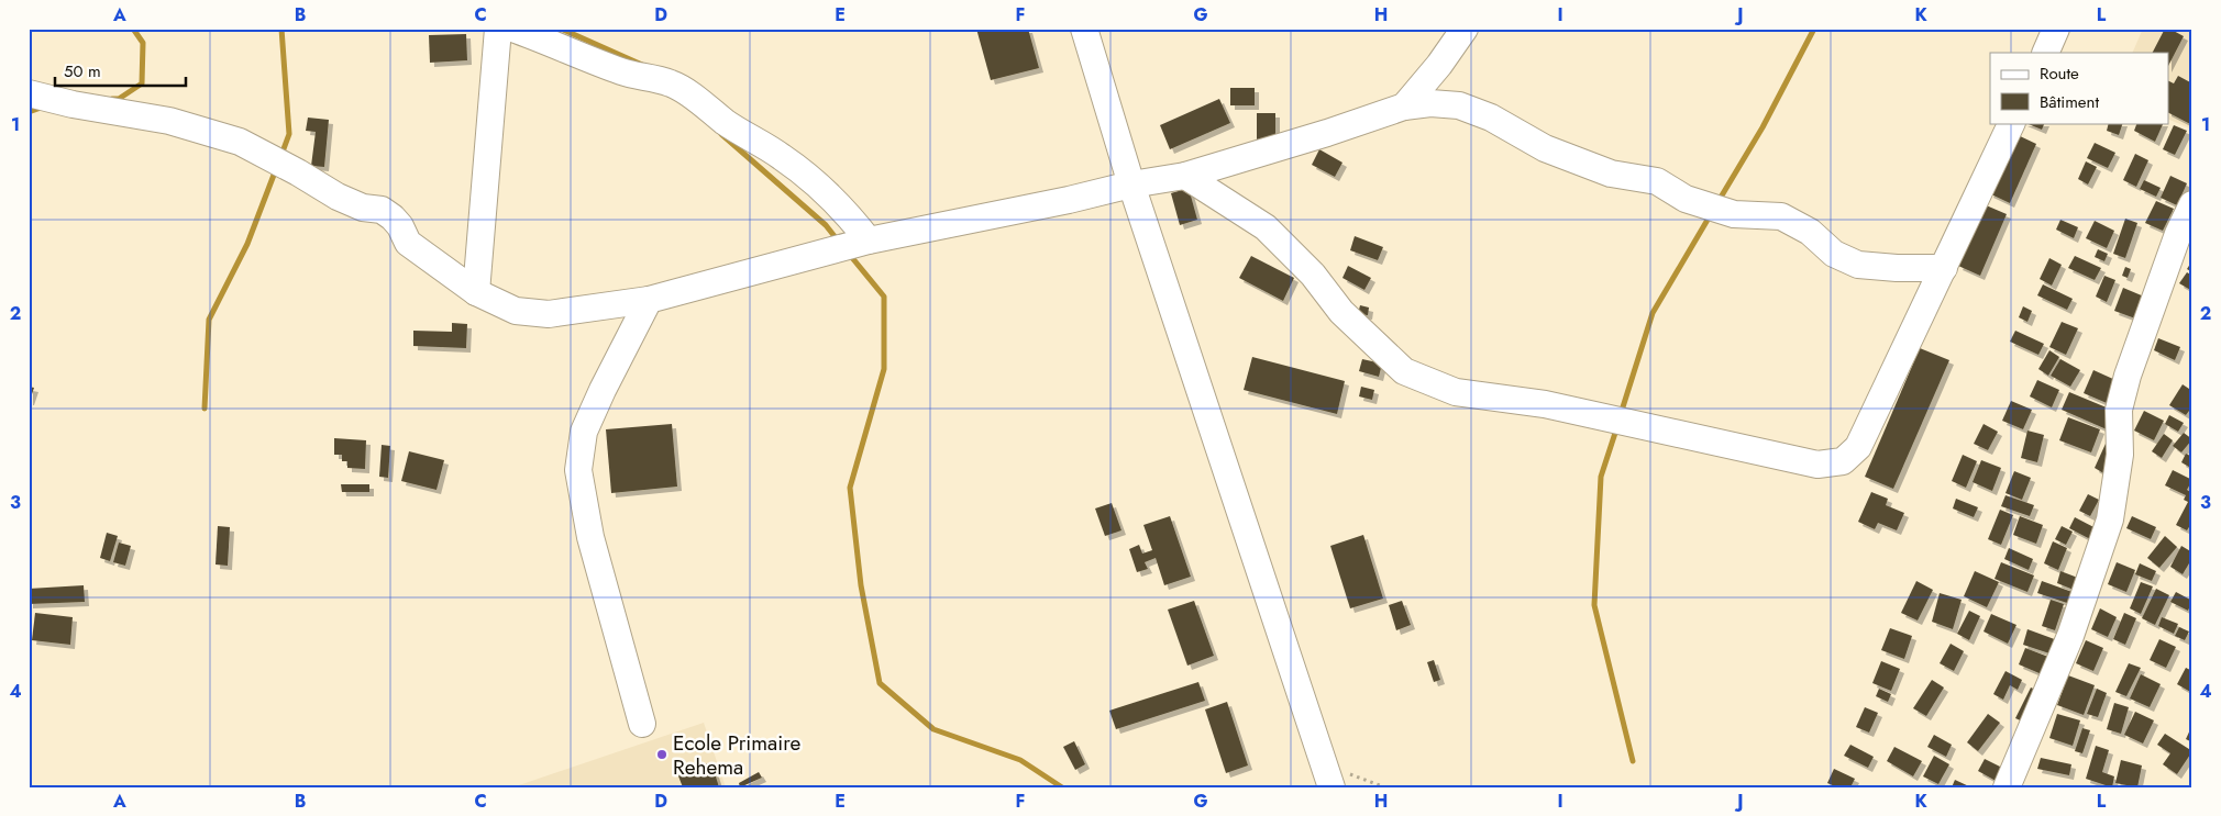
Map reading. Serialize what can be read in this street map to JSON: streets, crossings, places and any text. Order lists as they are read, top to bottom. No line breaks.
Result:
{"places":["Ecole Primaire Rehema"],"legend":["Route","Bâtiment"],"scale_bar":"50 m","grid":{"columns":["A","B","C","D","E","F","G","H","I","J","K","L"],"rows":["1","2","3","4"]}}
